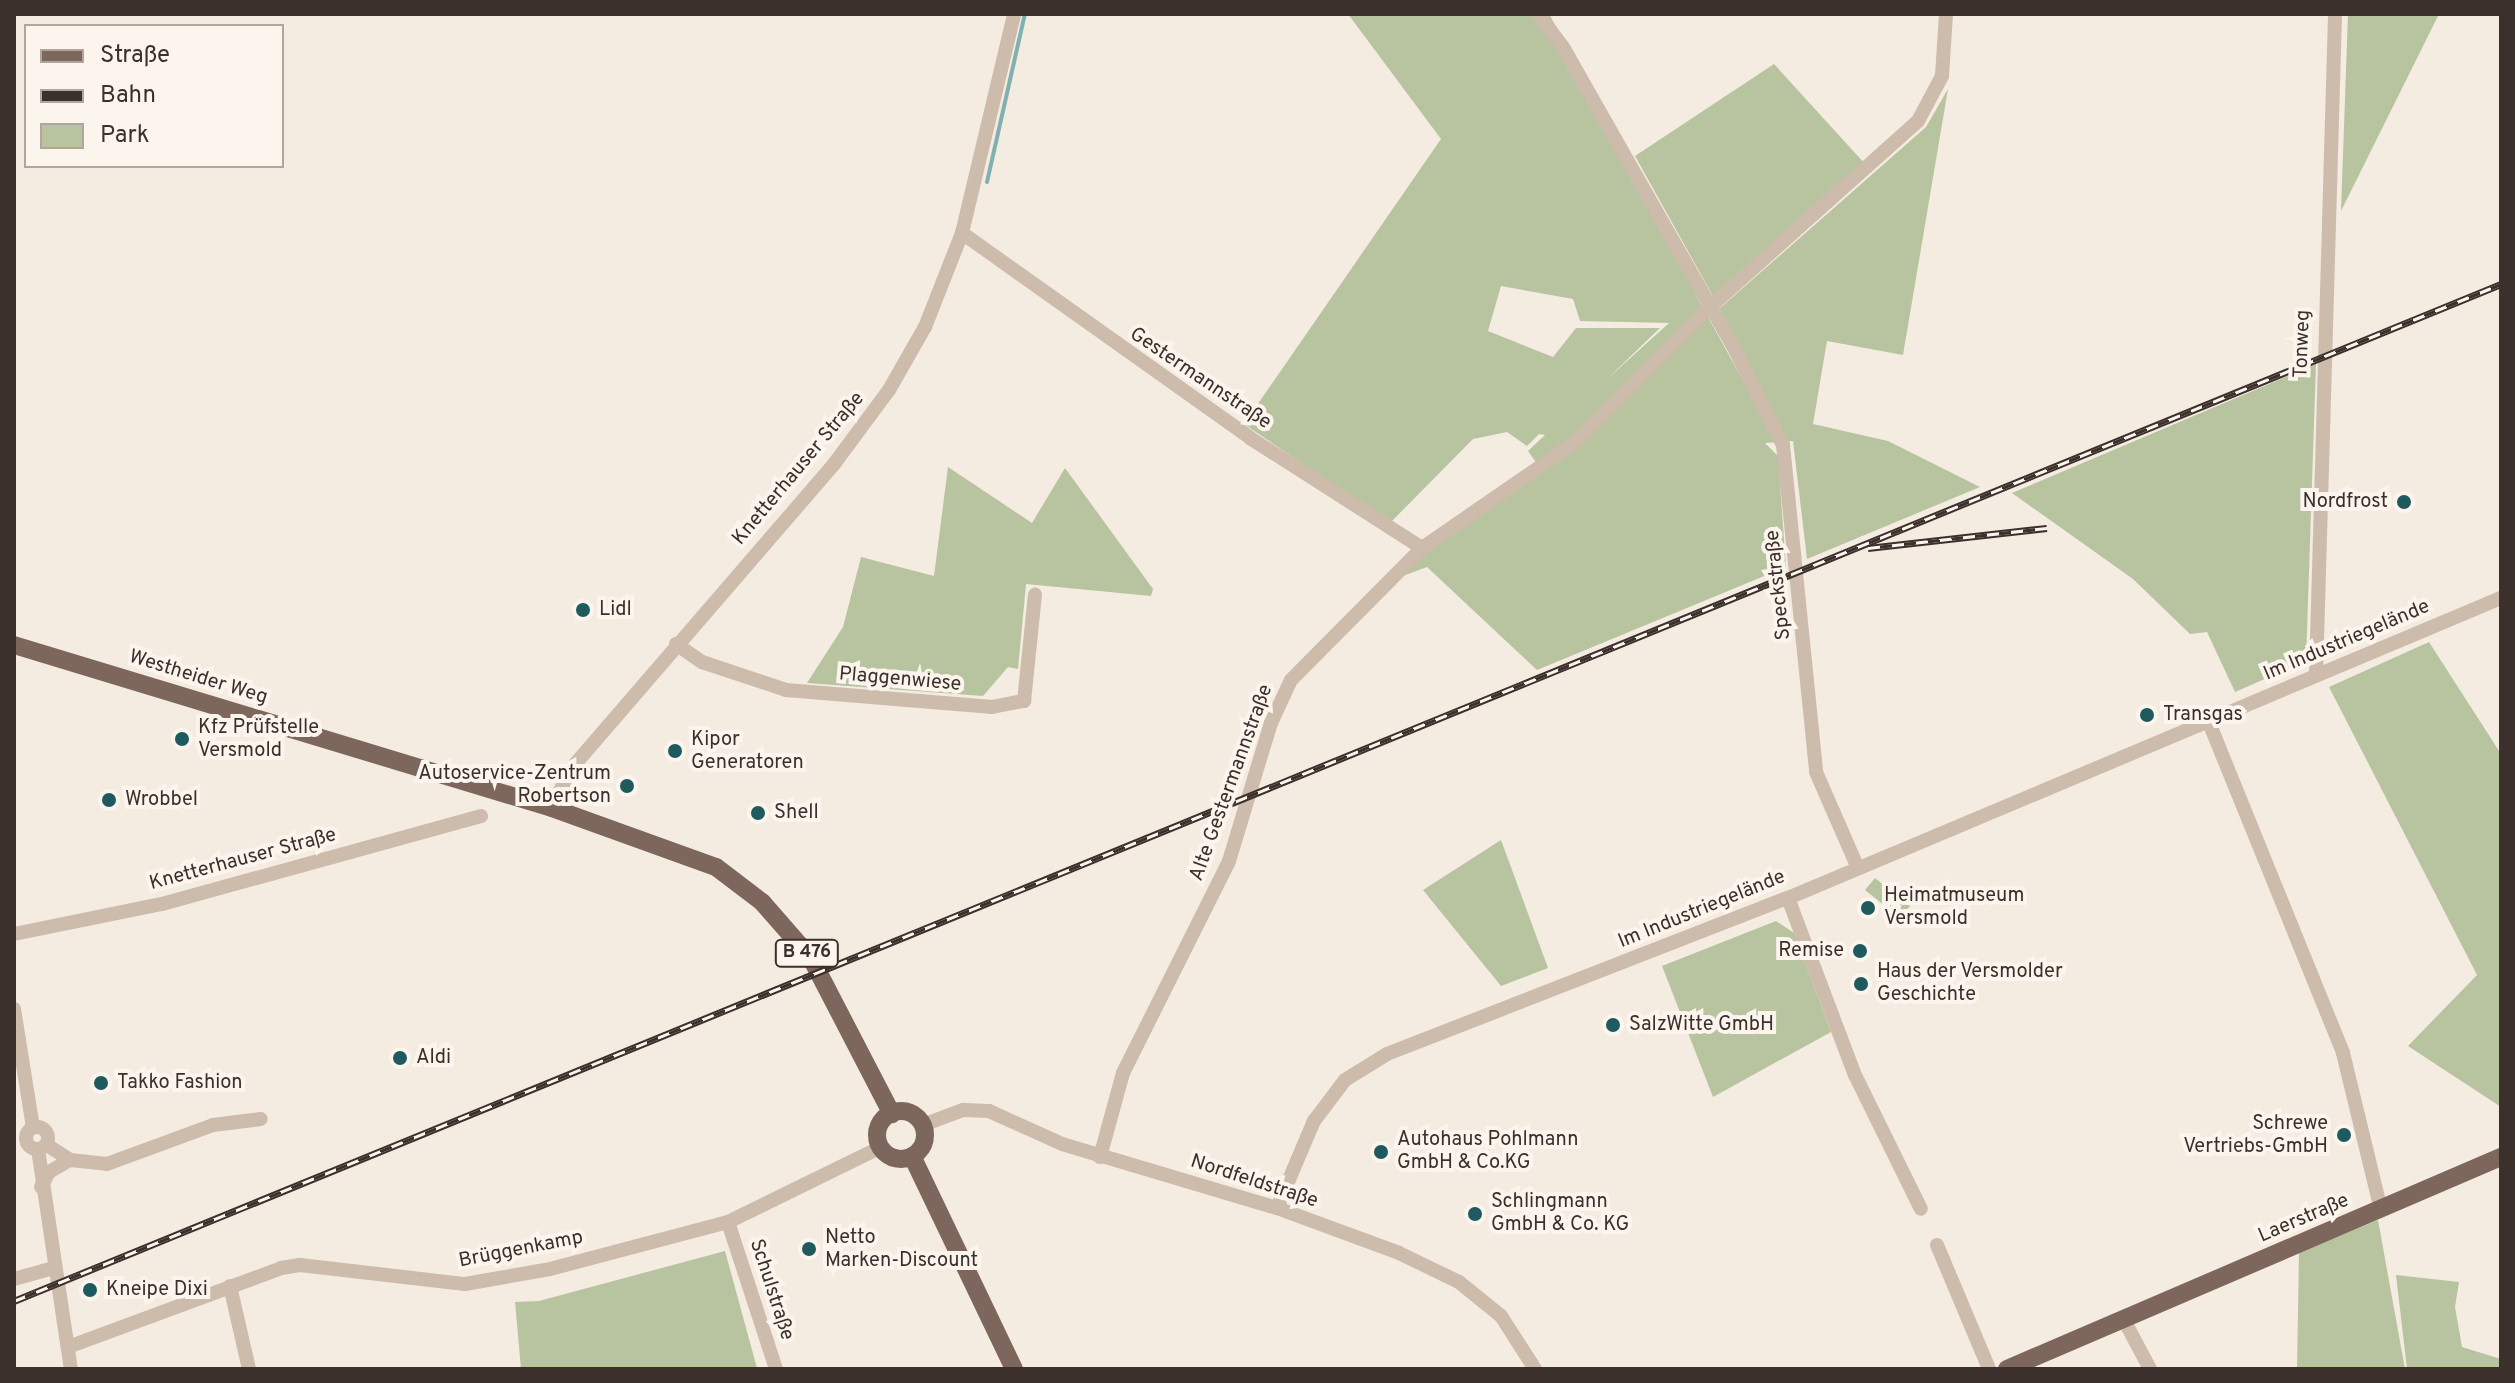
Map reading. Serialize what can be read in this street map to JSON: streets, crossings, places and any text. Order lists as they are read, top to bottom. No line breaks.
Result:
{"streets":{"main road":["Westheider Weg","B 476","Laerstraße"],"street":["Tonweg","Gestermannstraße","Knetterhauser Straße","Speckstraße","Im Industriegelände","Plaggenwiese","Alte Gestermannstraße","Nordfeldstraße","Brüggenkamp","Schulstraße"]},"crossings":[["Tonweg","Im Industriegelände"],["Gestermannstraße","Knetterhauser Straße"],["Gestermannstraße","Alte Gestermannstraße"],["Knetterhauser Straße","Westheider Weg"],["Knetterhauser Straße","Plaggenwiese"],["Speckstraße","Im Industriegelände"],["Im Industriegelände","Nordfeldstraße"],["Westheider Weg","Nordfeldstraße"],["Westheider Weg","Brüggenkamp"],["Alte Gestermannstraße","Nordfeldstraße"],["Nordfeldstraße","Brüggenkamp"],["Brüggenkamp","Schulstraße"]],"places":["Nordfrost","Lidl","Transgas","Kfz Prüfstelle Versmold","Kipor Generatoren","Autoservice-Zentrum Robertson","Wrobbel","Shell","Heimatmuseum Versmold","Remise","Haus der Versmolder Geschichte","SalzWitte GmbH","Aldi","Takko Fashion","Schrewe Vertriebs-GmbH","Autohaus Pohlmann GmbH & Co.KG","Schlingmann GmbH & Co. KG","Netto Marken-Discount","Kneipe Dixi"],"legend":["Straße","Bahn","Park"]}
